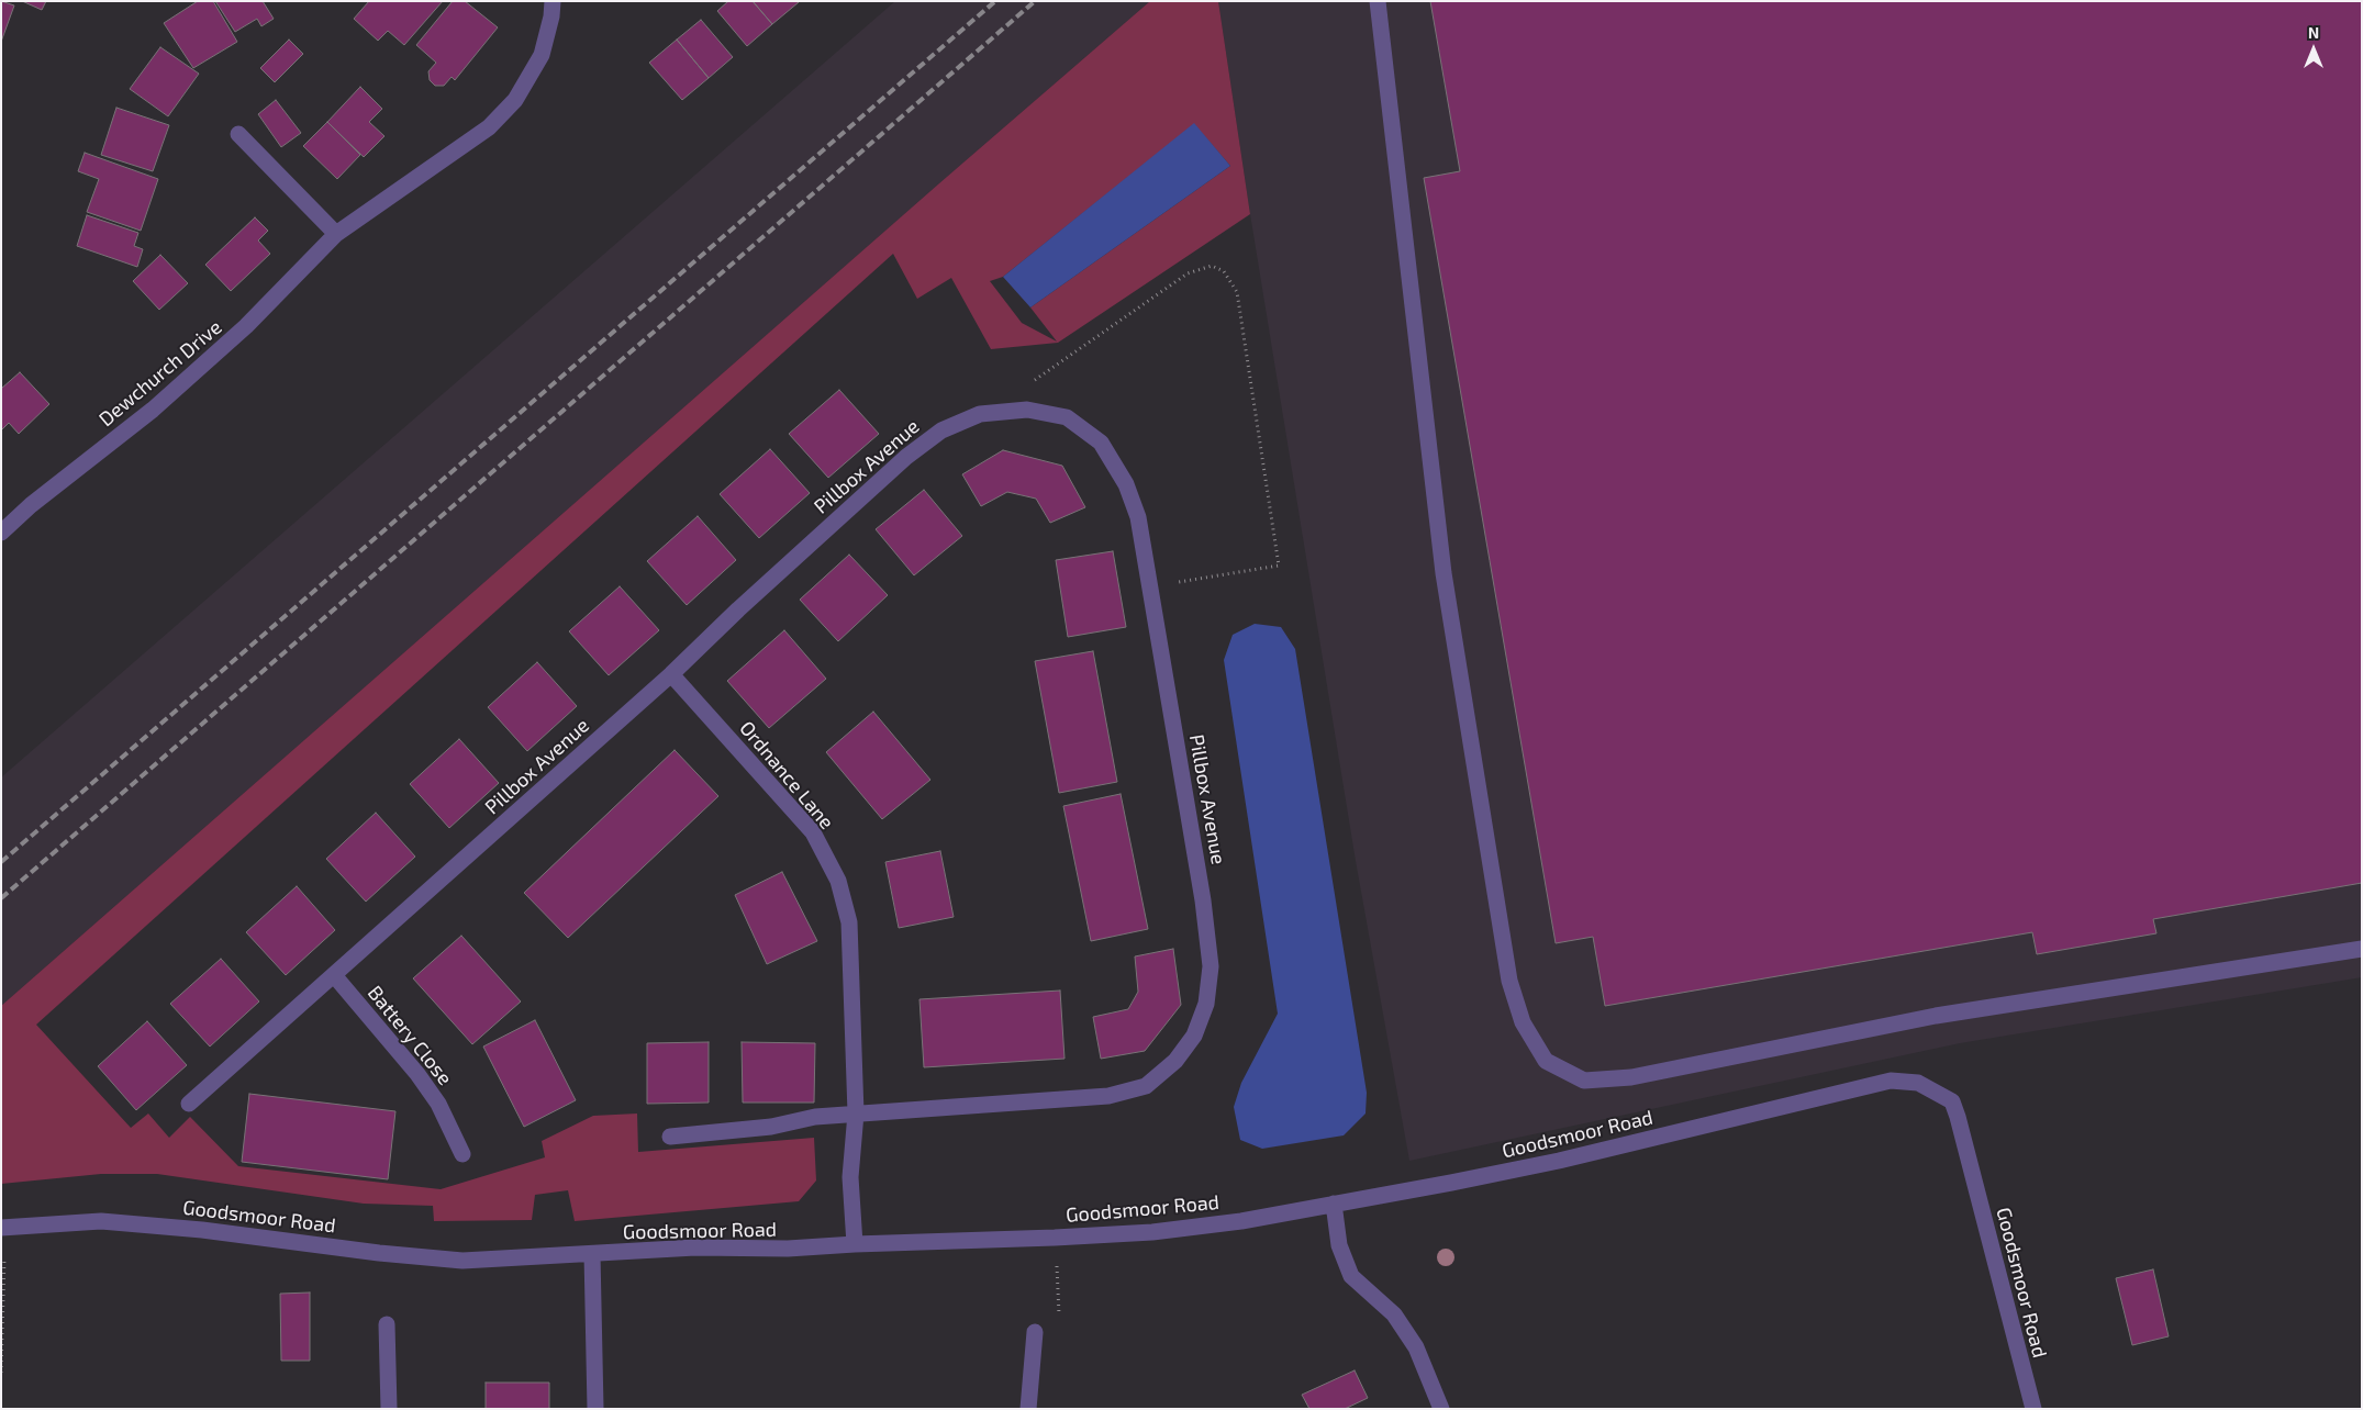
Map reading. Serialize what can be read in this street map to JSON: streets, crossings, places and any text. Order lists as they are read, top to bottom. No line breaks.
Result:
{"streets":{"street":["Dewchurch Drive","Pillbox Avenue","Ordnance Lane","Battery Close","Goodsmoor Road"]},"crossings":[["Pillbox Avenue","Ordnance Lane"],["Pillbox Avenue","Battery Close"],["Ordnance Lane","Goodsmoor Road"]],"north":"top"}
